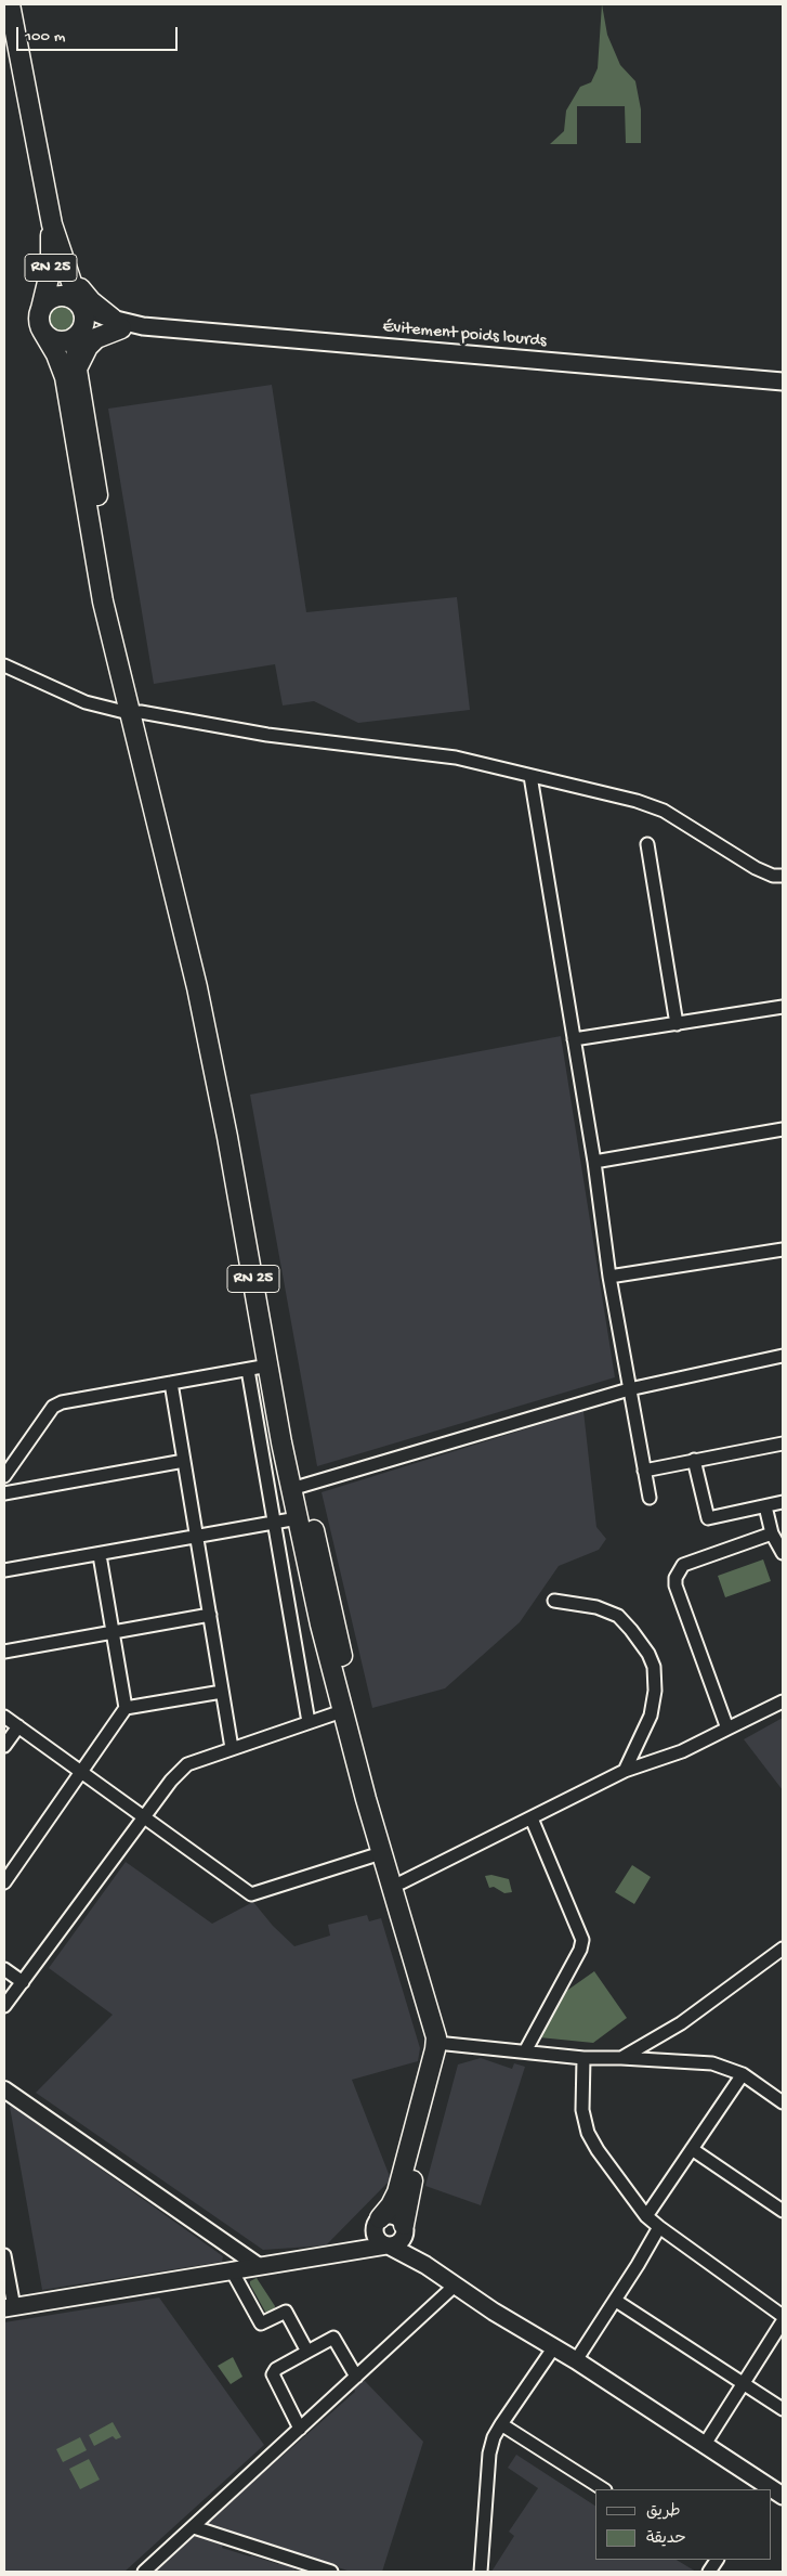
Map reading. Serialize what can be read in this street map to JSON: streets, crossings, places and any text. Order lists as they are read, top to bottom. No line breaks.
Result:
{"streets":{"main road":["RN 25","Évitement poids lourds"]},"crossings":[["RN 25","Évitement poids lourds"]],"legend":["طريق","حديقة"],"scale_bar":"100 m"}
